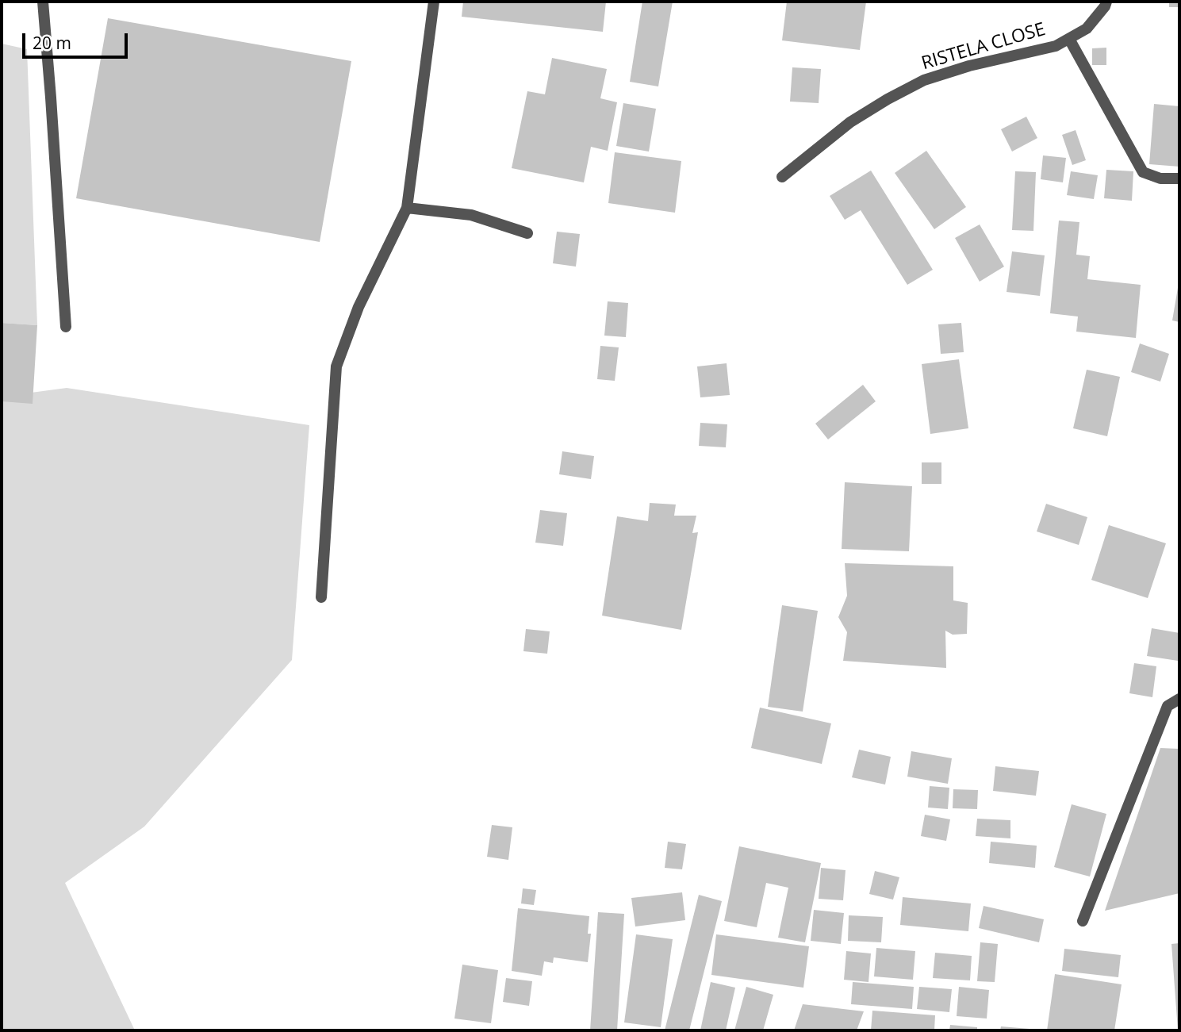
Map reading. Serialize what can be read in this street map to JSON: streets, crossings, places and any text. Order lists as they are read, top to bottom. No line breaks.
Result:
{"streets":{"street":["RISTELA CLOSE"]},"scale_bar":"20 m"}
